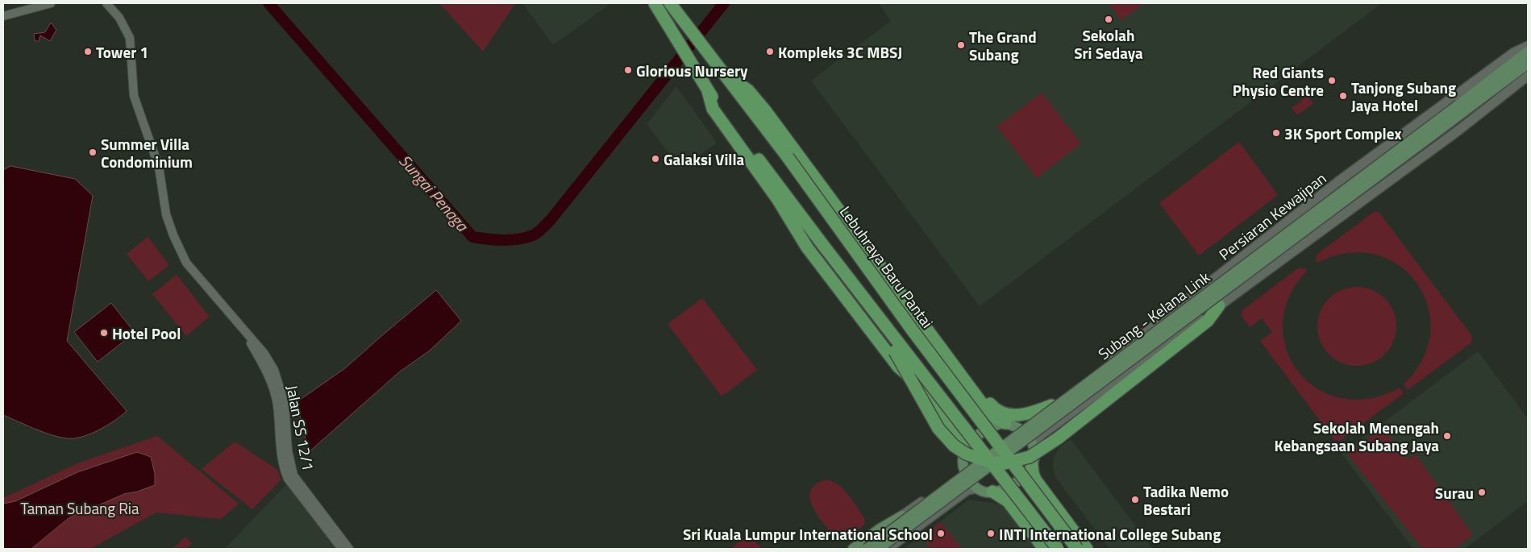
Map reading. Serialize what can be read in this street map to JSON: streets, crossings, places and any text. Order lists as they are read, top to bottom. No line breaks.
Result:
{"streets":{"highway":["Lebuhraya Baru Pantai"],"main road":["Persiaran Kewajipan","Subang - Kelana Link"],"street":["Jalan SS 12/1"]},"water":["Sungai Penaga"],"parks":["Taman Subang Ria"],"places":["Sekolah Sri Sedaya","The Grand Subang","Tower 1","Kompleks 3C MBSJ","Glorious Nursery","Red Giants Physio Centre","Tanjong Subang Jaya Hotel","3K Sport Complex","Summer Villa Condominium","Galaksi Villa","Hotel Pool","Sekolah Menengah Kebangsaan Subang Jaya","Surau","Tadika Nemo Bestari","Sri Kuala Lumpur International School","INTI International College Subang"]}
